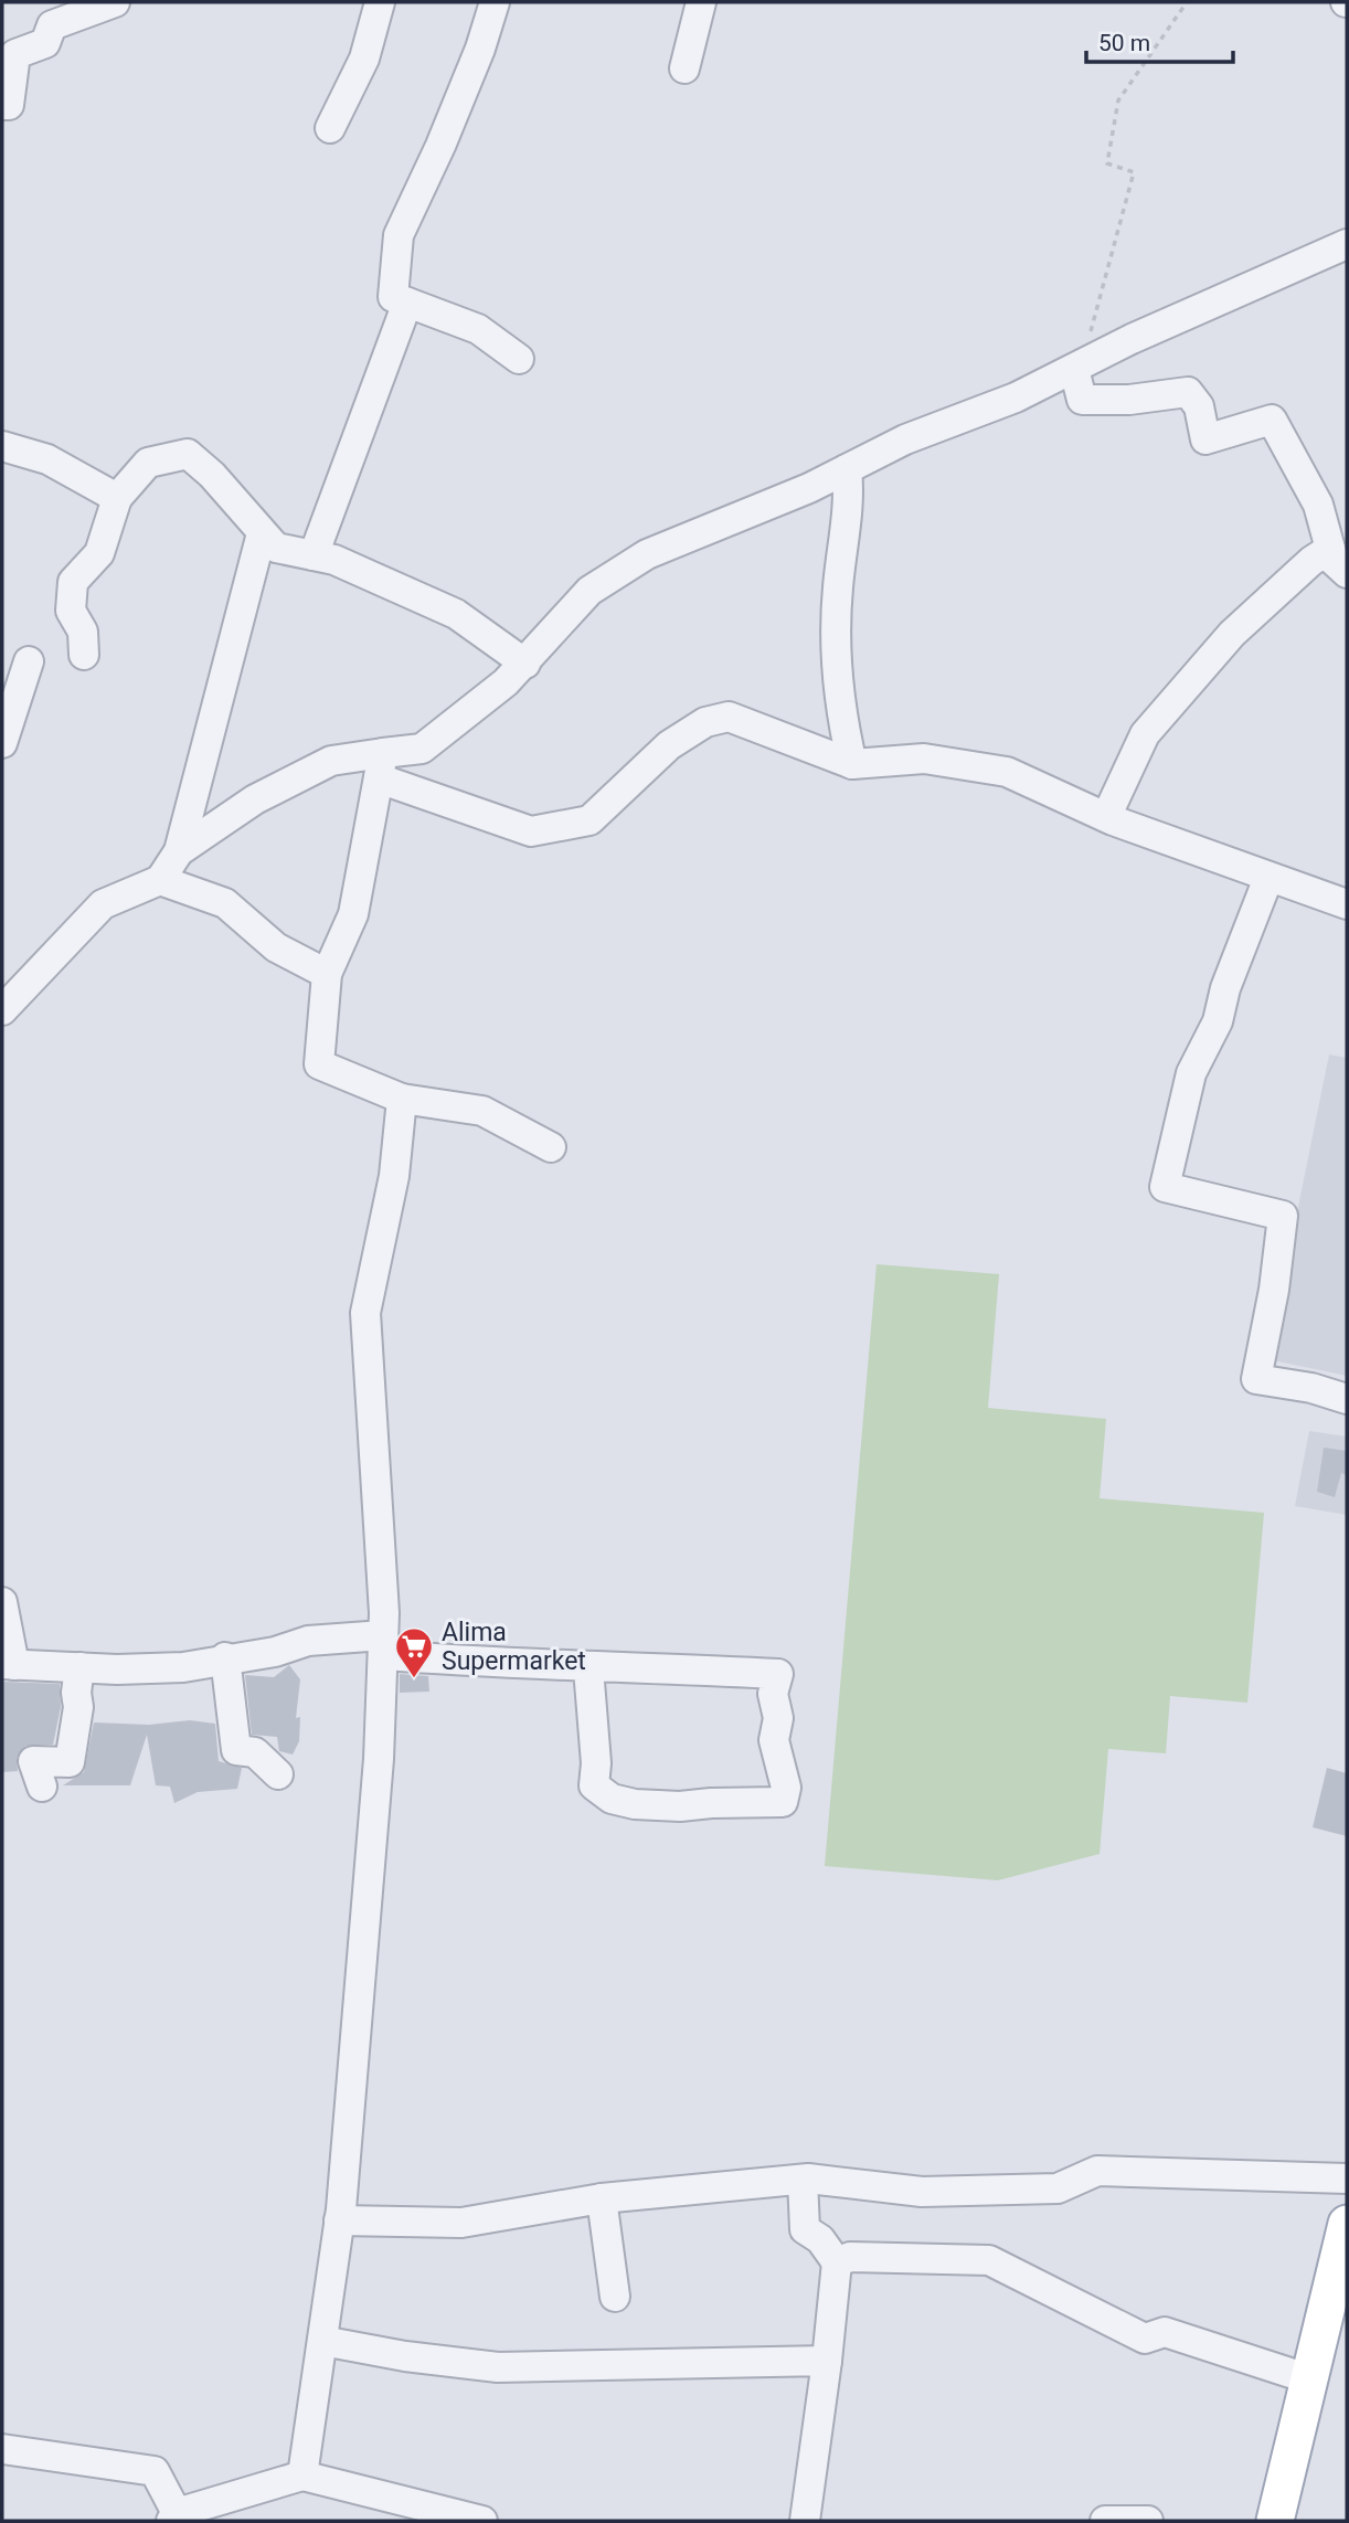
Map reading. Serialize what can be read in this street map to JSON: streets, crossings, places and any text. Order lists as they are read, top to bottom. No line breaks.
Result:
{"places":{"supermarket":["Alima Supermarket"]},"scale_bar":"50 m"}
